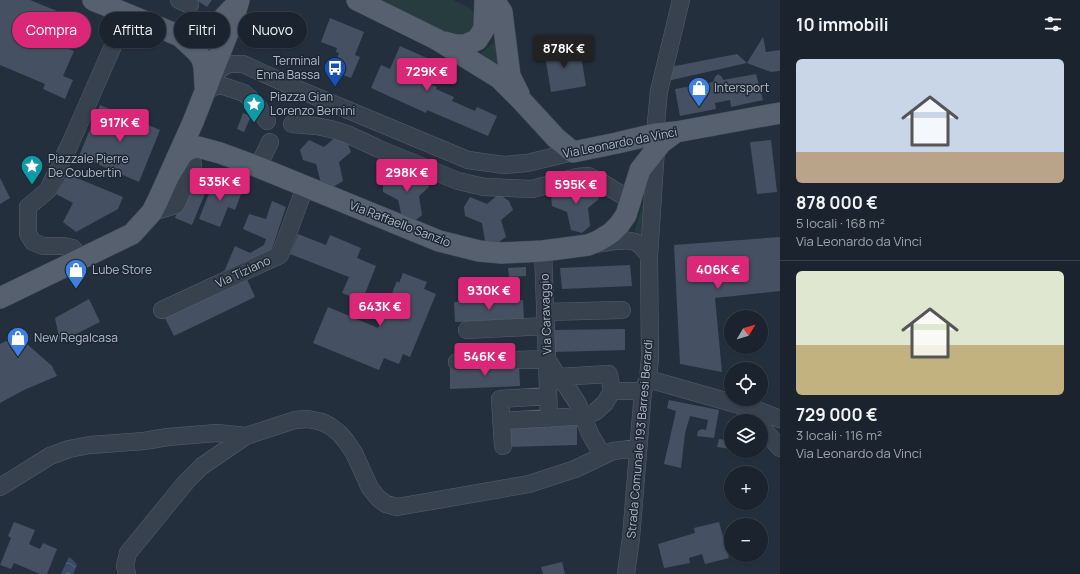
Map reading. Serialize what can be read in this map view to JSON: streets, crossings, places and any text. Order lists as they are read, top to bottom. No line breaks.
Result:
{"streets":{"main road":["Via Leonardo da Vinci","Via Raffaello Sanzio"],"street":["Via Tiziano","Via Caravaggio","Strada Comunale 193 Barresi Berardi"]},"crossings":[["Via Leonardo da Vinci","Via Raffaello Sanzio"],["Via Leonardo da Vinci","Strada Comunale 193 Barresi Berardi"],["Via Raffaello Sanzio","Via Tiziano"],["Via Raffaello Sanzio","Via Caravaggio"],["Via Raffaello Sanzio","Strada Comunale 193 Barresi Berardi"]],"places":{"bus stop":["Terminal Enna Bassa"],"shop":["Intersport","Lube Store","New Regalcasa"],"place":["Piazza Gian Lorenzo Bernini","Piazzale Pierre De Coubertin"]},"north":"top right","page":{"heading":"10 immobili","chip":["Compra","Affitta","Filtri","Nuovo"],"price":["878K €","729K €","917K €","298K €","535K €","595K €","406K €","930K €","643K €","546K €"],"list":[{"name":"878 000 €","note":"5 locali · 168 m² · Via Leonardo da Vinci"},{"name":"729 000 €","note":"3 locali · 116 m² · Via Leonardo da Vinci"}],"map_buttons":["+","−"]}}
